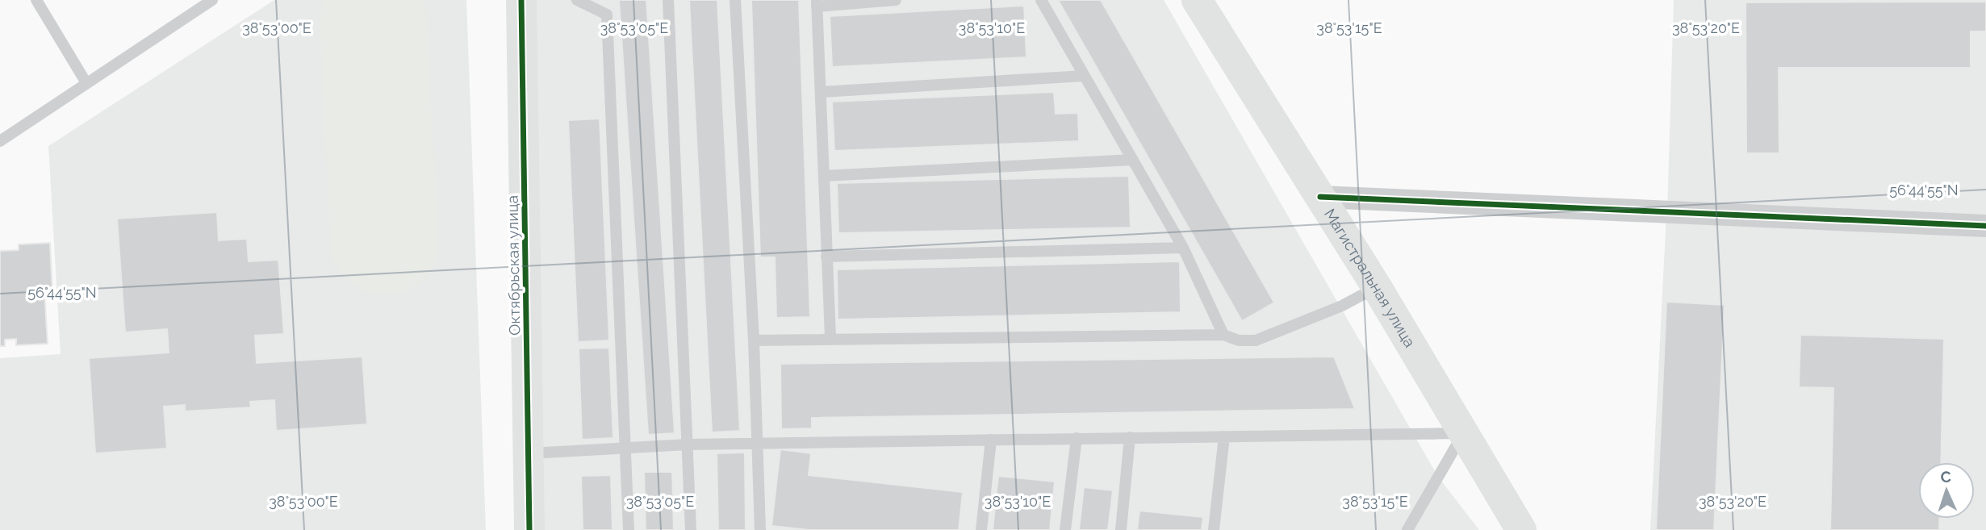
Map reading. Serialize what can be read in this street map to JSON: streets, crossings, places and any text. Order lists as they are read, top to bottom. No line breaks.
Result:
{"streets":{"main road":["Октябрьская улица","Магистральная улица"]},"north":"top","coordinates":["38°53'00\"E","38°53'05\"E","38°53'10\"E","38°53'15\"E","38°53'20\"E","56°44'55\"N"]}
